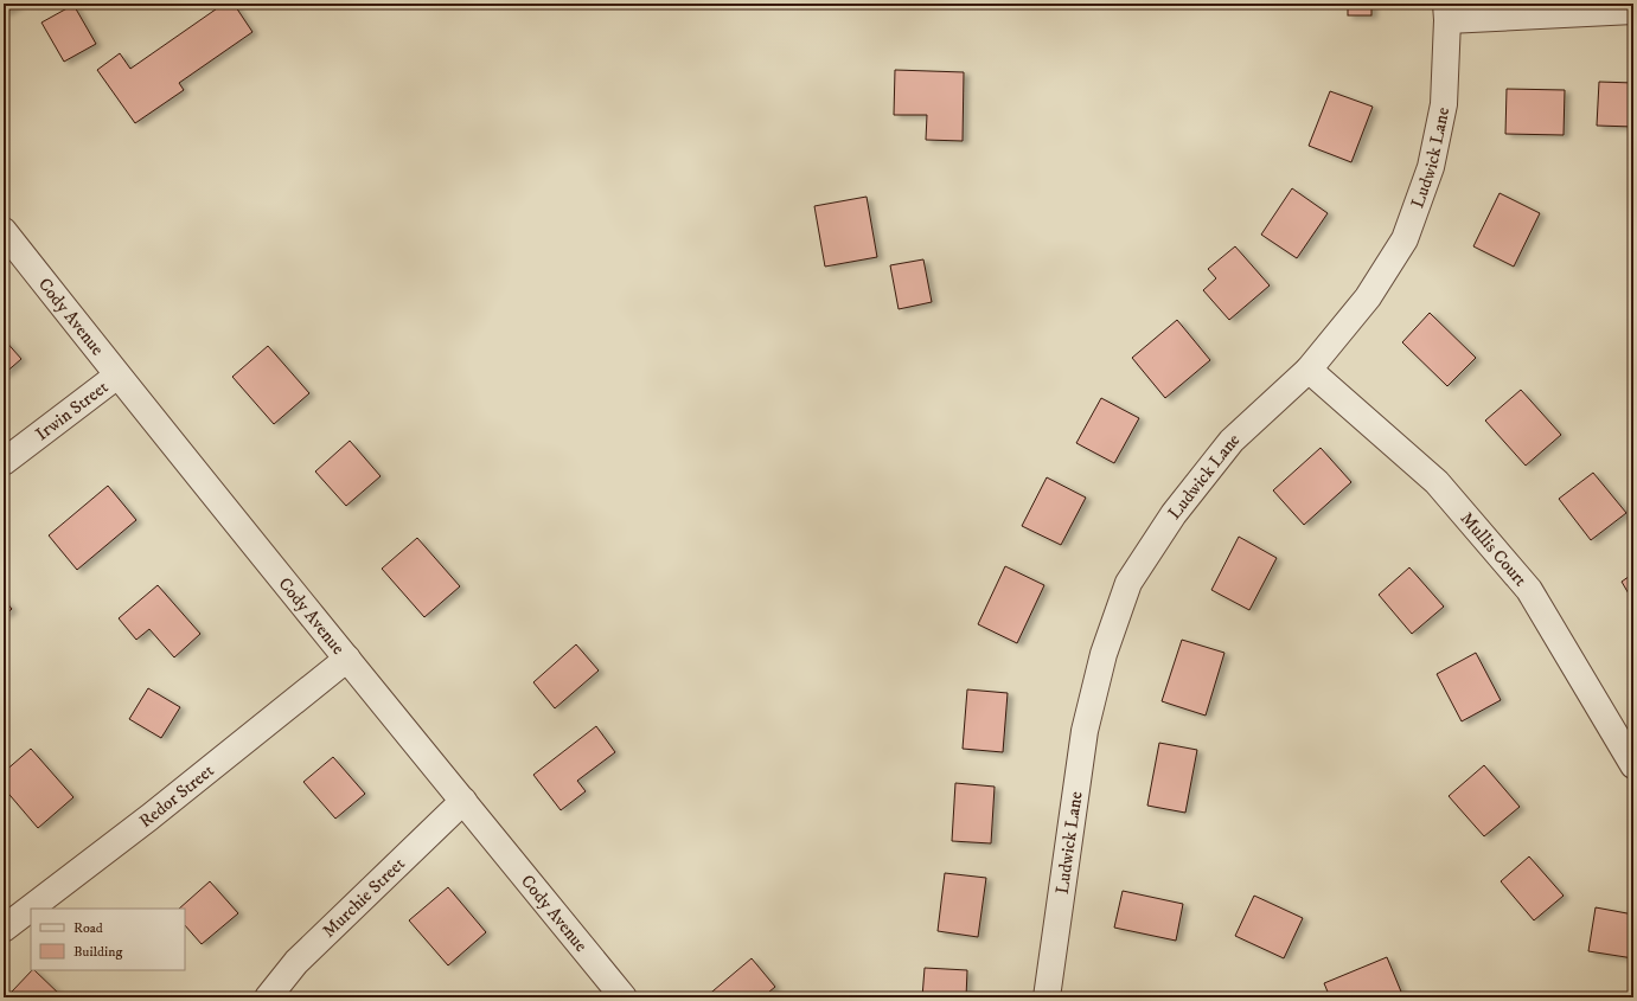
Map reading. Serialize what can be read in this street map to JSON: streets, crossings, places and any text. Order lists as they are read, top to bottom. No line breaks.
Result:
{"streets":{"street":["Ludwick Lane","Cody Avenue","Irwin Street","Mullis Court","Redor Street","Murchie Street"]},"crossings":[["Ludwick Lane","Mullis Court"],["Cody Avenue","Irwin Street"],["Cody Avenue","Redor Street"],["Cody Avenue","Murchie Street"]],"legend":["Road","Building"]}
